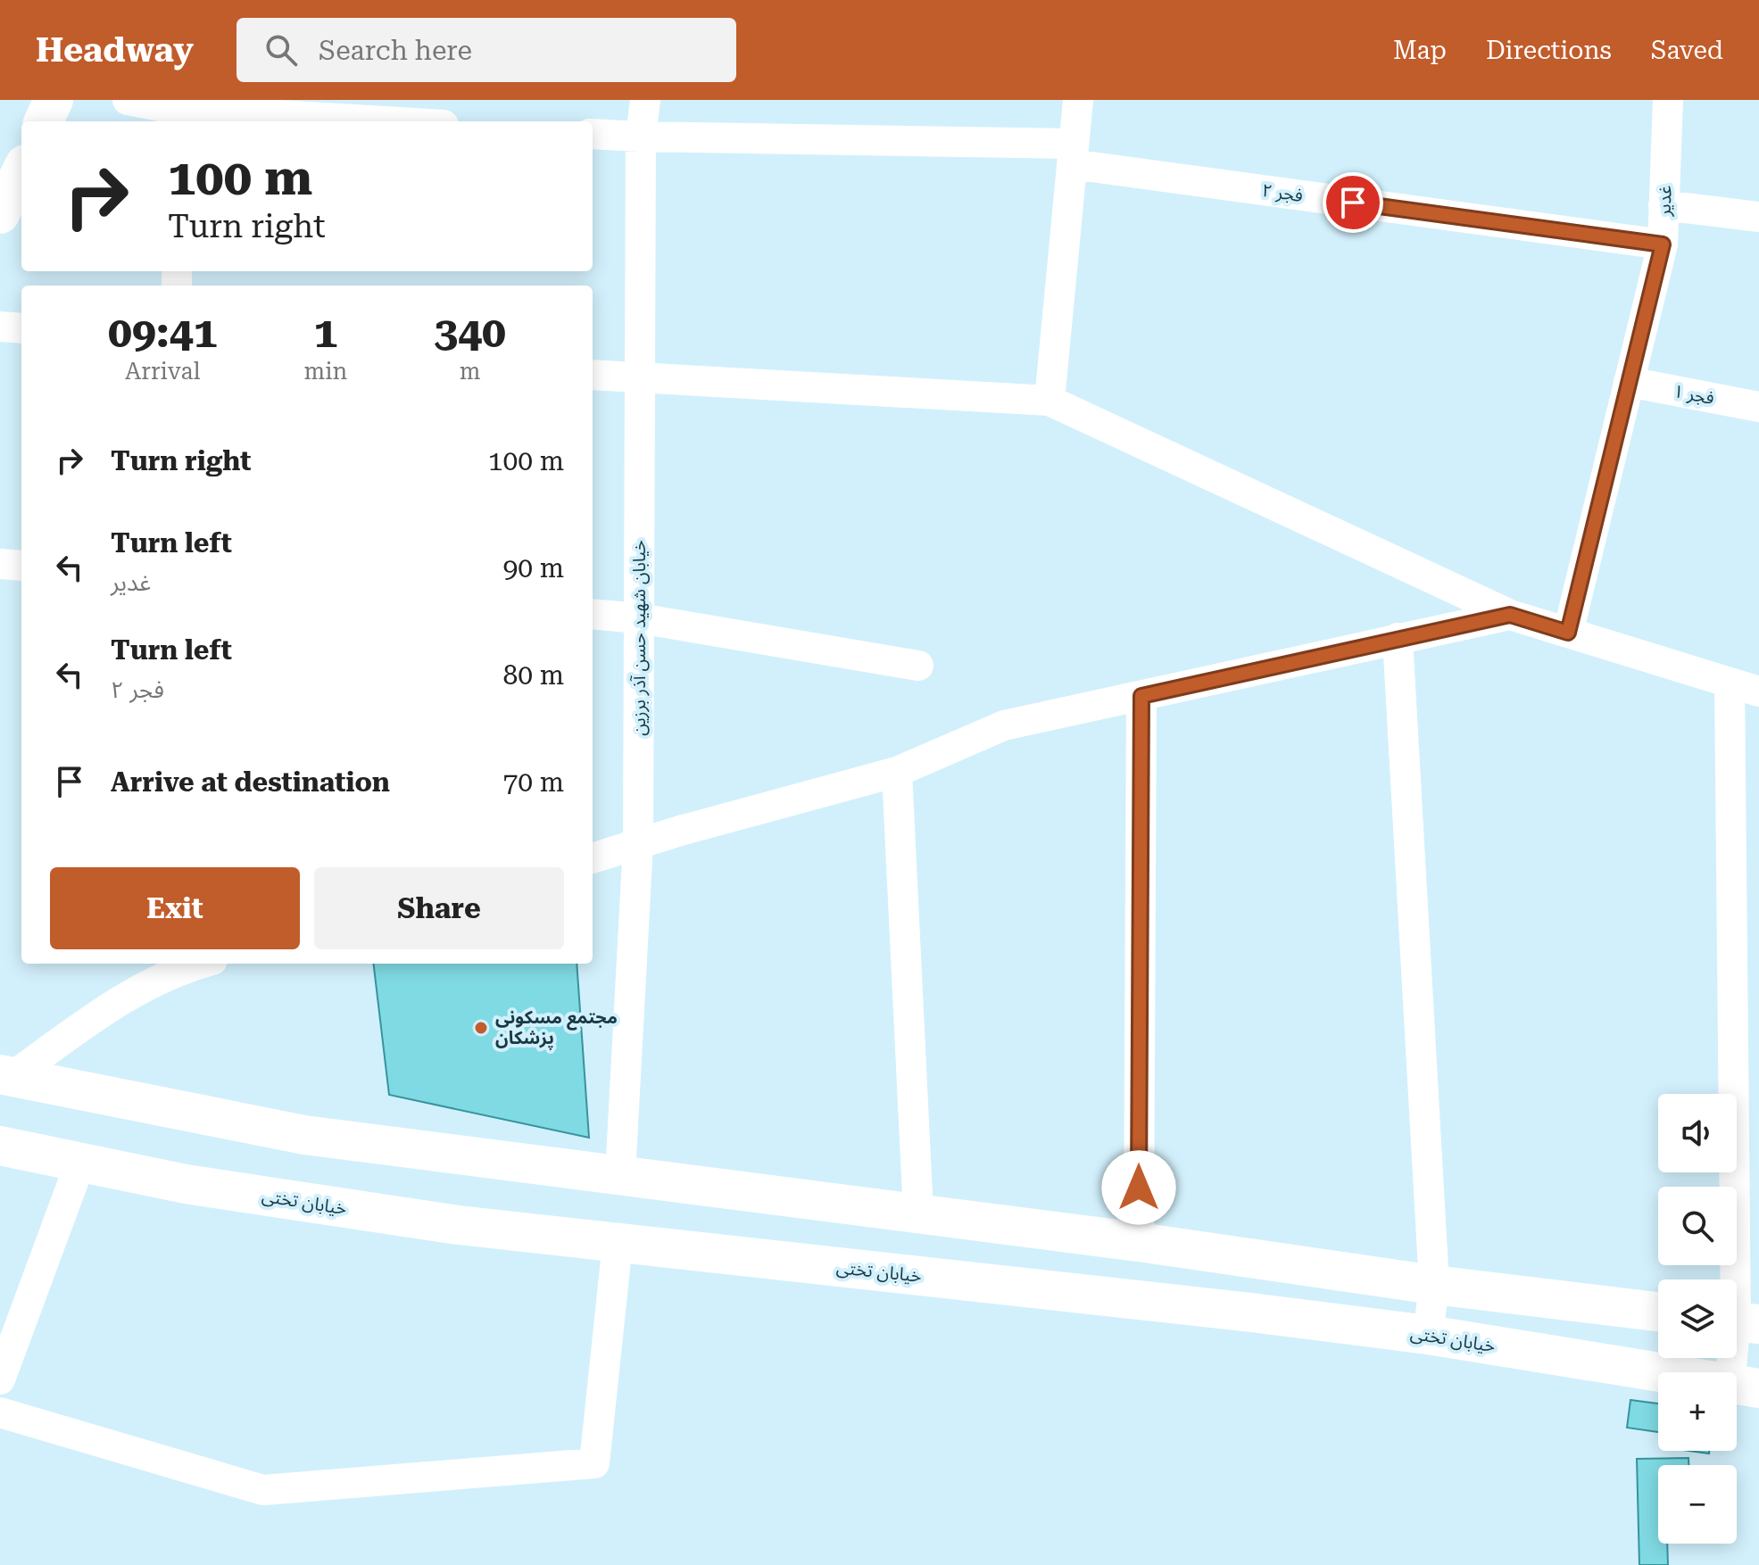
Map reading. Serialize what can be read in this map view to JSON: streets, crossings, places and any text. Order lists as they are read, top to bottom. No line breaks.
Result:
{"streets":{"main road":["خیابان تختی"],"street":["فجر ۲","غدیر","فجر ۱","خیابان شهید حسن آذر برزین"]},"crossings":[["فجر ۲","غدیر"],["فجر ۲","خیابان شهید حسن آذر برزین"],["غدیر","فجر ۱"]],"places":["مجتمع مسکونی پزشکان"],"page":{"header":"Headway","search":"Search here","nav":["Map","Directions","Saved"],"turn":["100 m","Turn right"],"eta":["09:41","Arrival","1","min","340","m"],"list":[{"name":"Turn right","value":"100 m"},{"name":"Turn left","note":"غدیر","value":"90 m"},{"name":"Turn left","note":"فجر ۲","value":"80 m"},{"name":"Arrive at destination","value":"70 m"}],"buttons":["Exit","Share"],"map_buttons":["+","−"]}}
